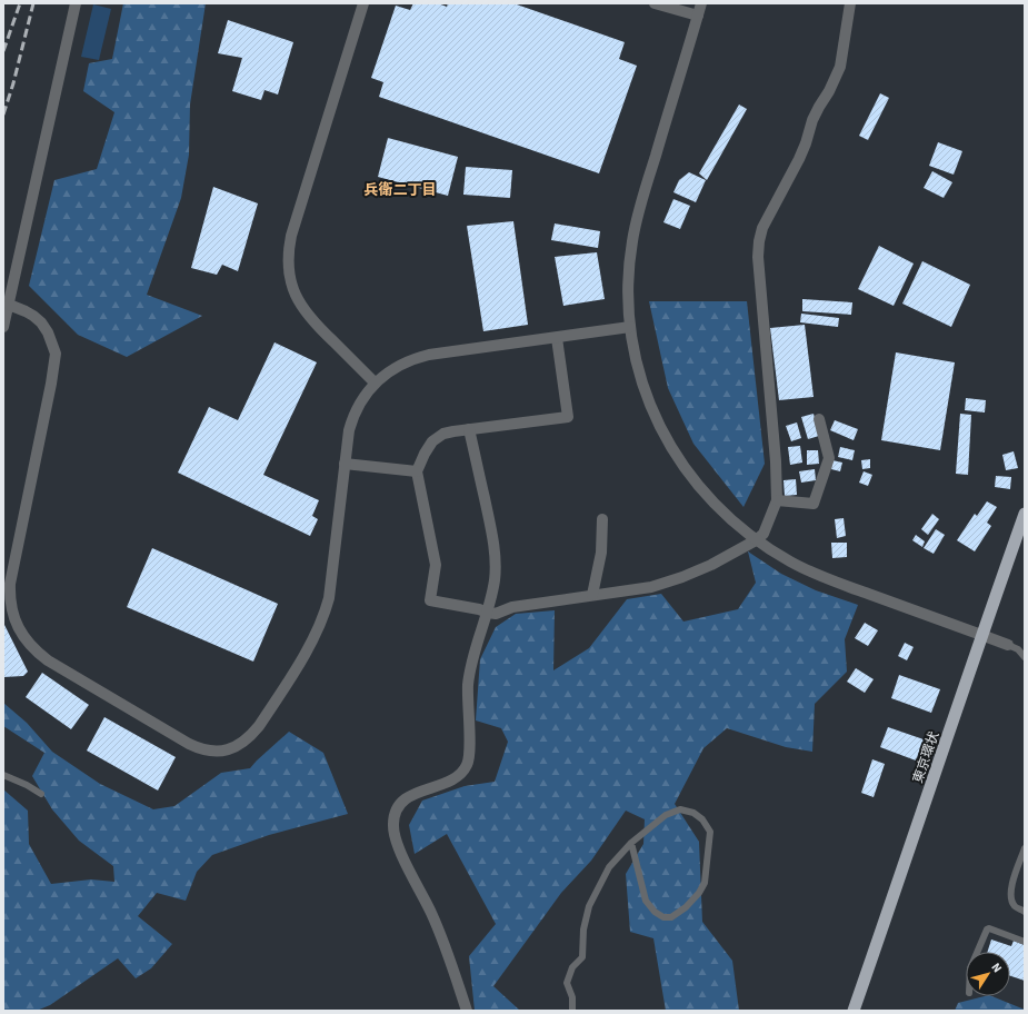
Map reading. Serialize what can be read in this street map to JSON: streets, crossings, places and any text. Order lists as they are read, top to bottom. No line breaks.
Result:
{"streets":{"highway":["東京環状"]},"districts":["兵衛二丁目"],"north":"top right"}
